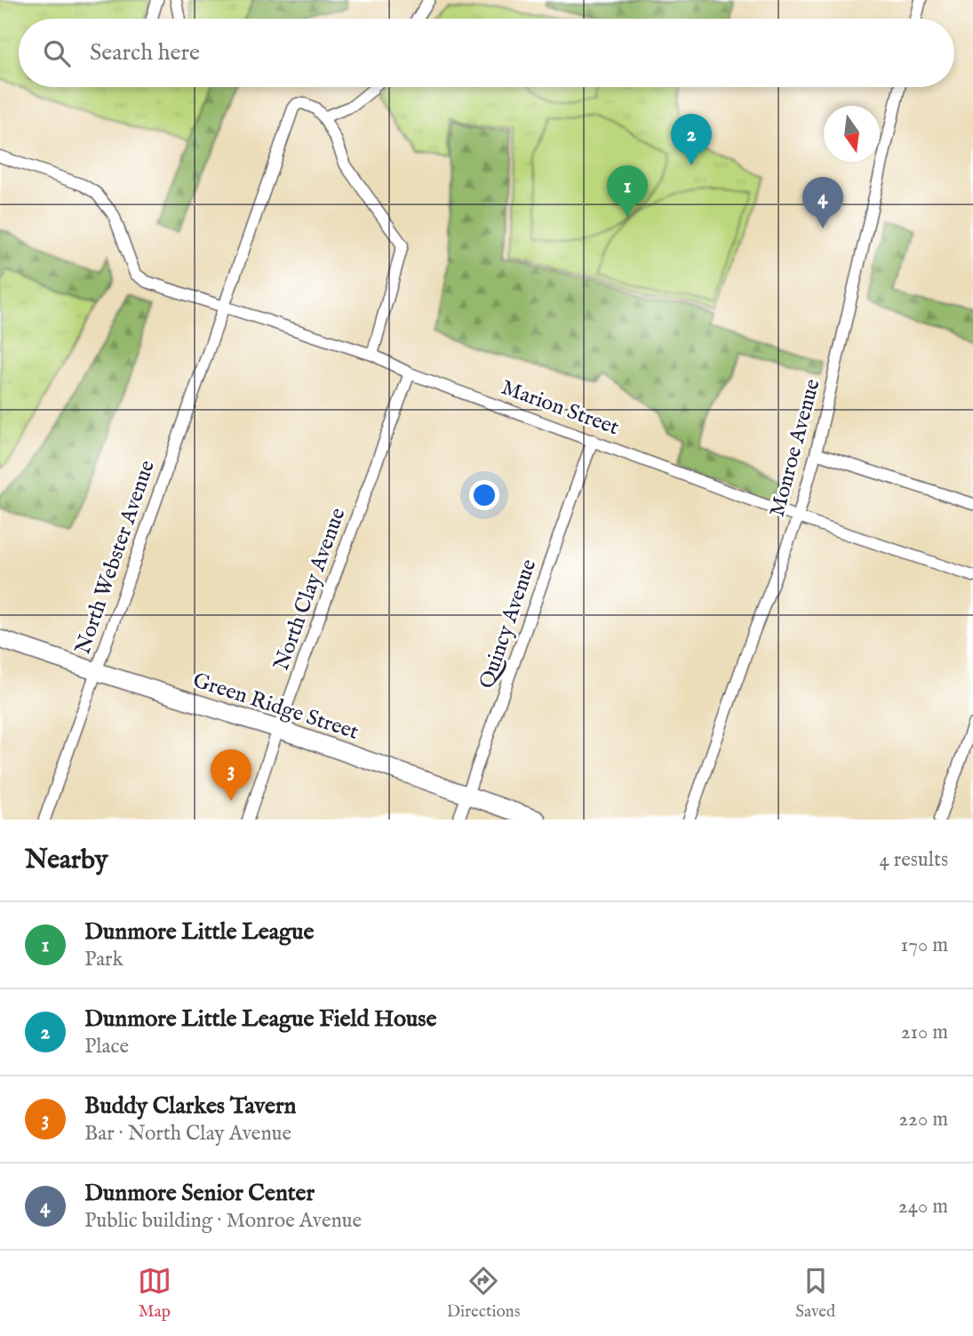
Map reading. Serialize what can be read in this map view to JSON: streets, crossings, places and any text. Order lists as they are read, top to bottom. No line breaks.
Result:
{"streets":{"main road":["Green Ridge Street"],"street":["Marion Street","Monroe Avenue","North Webster Avenue","North Clay Avenue","Quincy Avenue"]},"crossings":[["Marion Street","Monroe Avenue"],["Marion Street","North Webster Avenue"],["Marion Street","North Clay Avenue"],["Marion Street","Quincy Avenue"],["North Webster Avenue","Green Ridge Street"],["North Clay Avenue","Green Ridge Street"],["Quincy Avenue","Green Ridge Street"]],"north":"bottom","page":{"search":"Search here","pins":["2","1","4","3"],"heading":["Nearby","4 results"],"list":[{"mark":"1","name":"Dunmore Little League","note":"Park","value":"170 m"},{"mark":"2","name":"Dunmore Little League Field House","note":"Place","value":"210 m"},{"mark":"3","name":"Buddy Clarkes Tavern","note":"Bar · North Clay Avenue","value":"220 m"},{"mark":"4","name":"Dunmore Senior Center","note":"Public building · Monroe Avenue","value":"240 m"}],"nav":["Map","Directions","Saved"]}}
